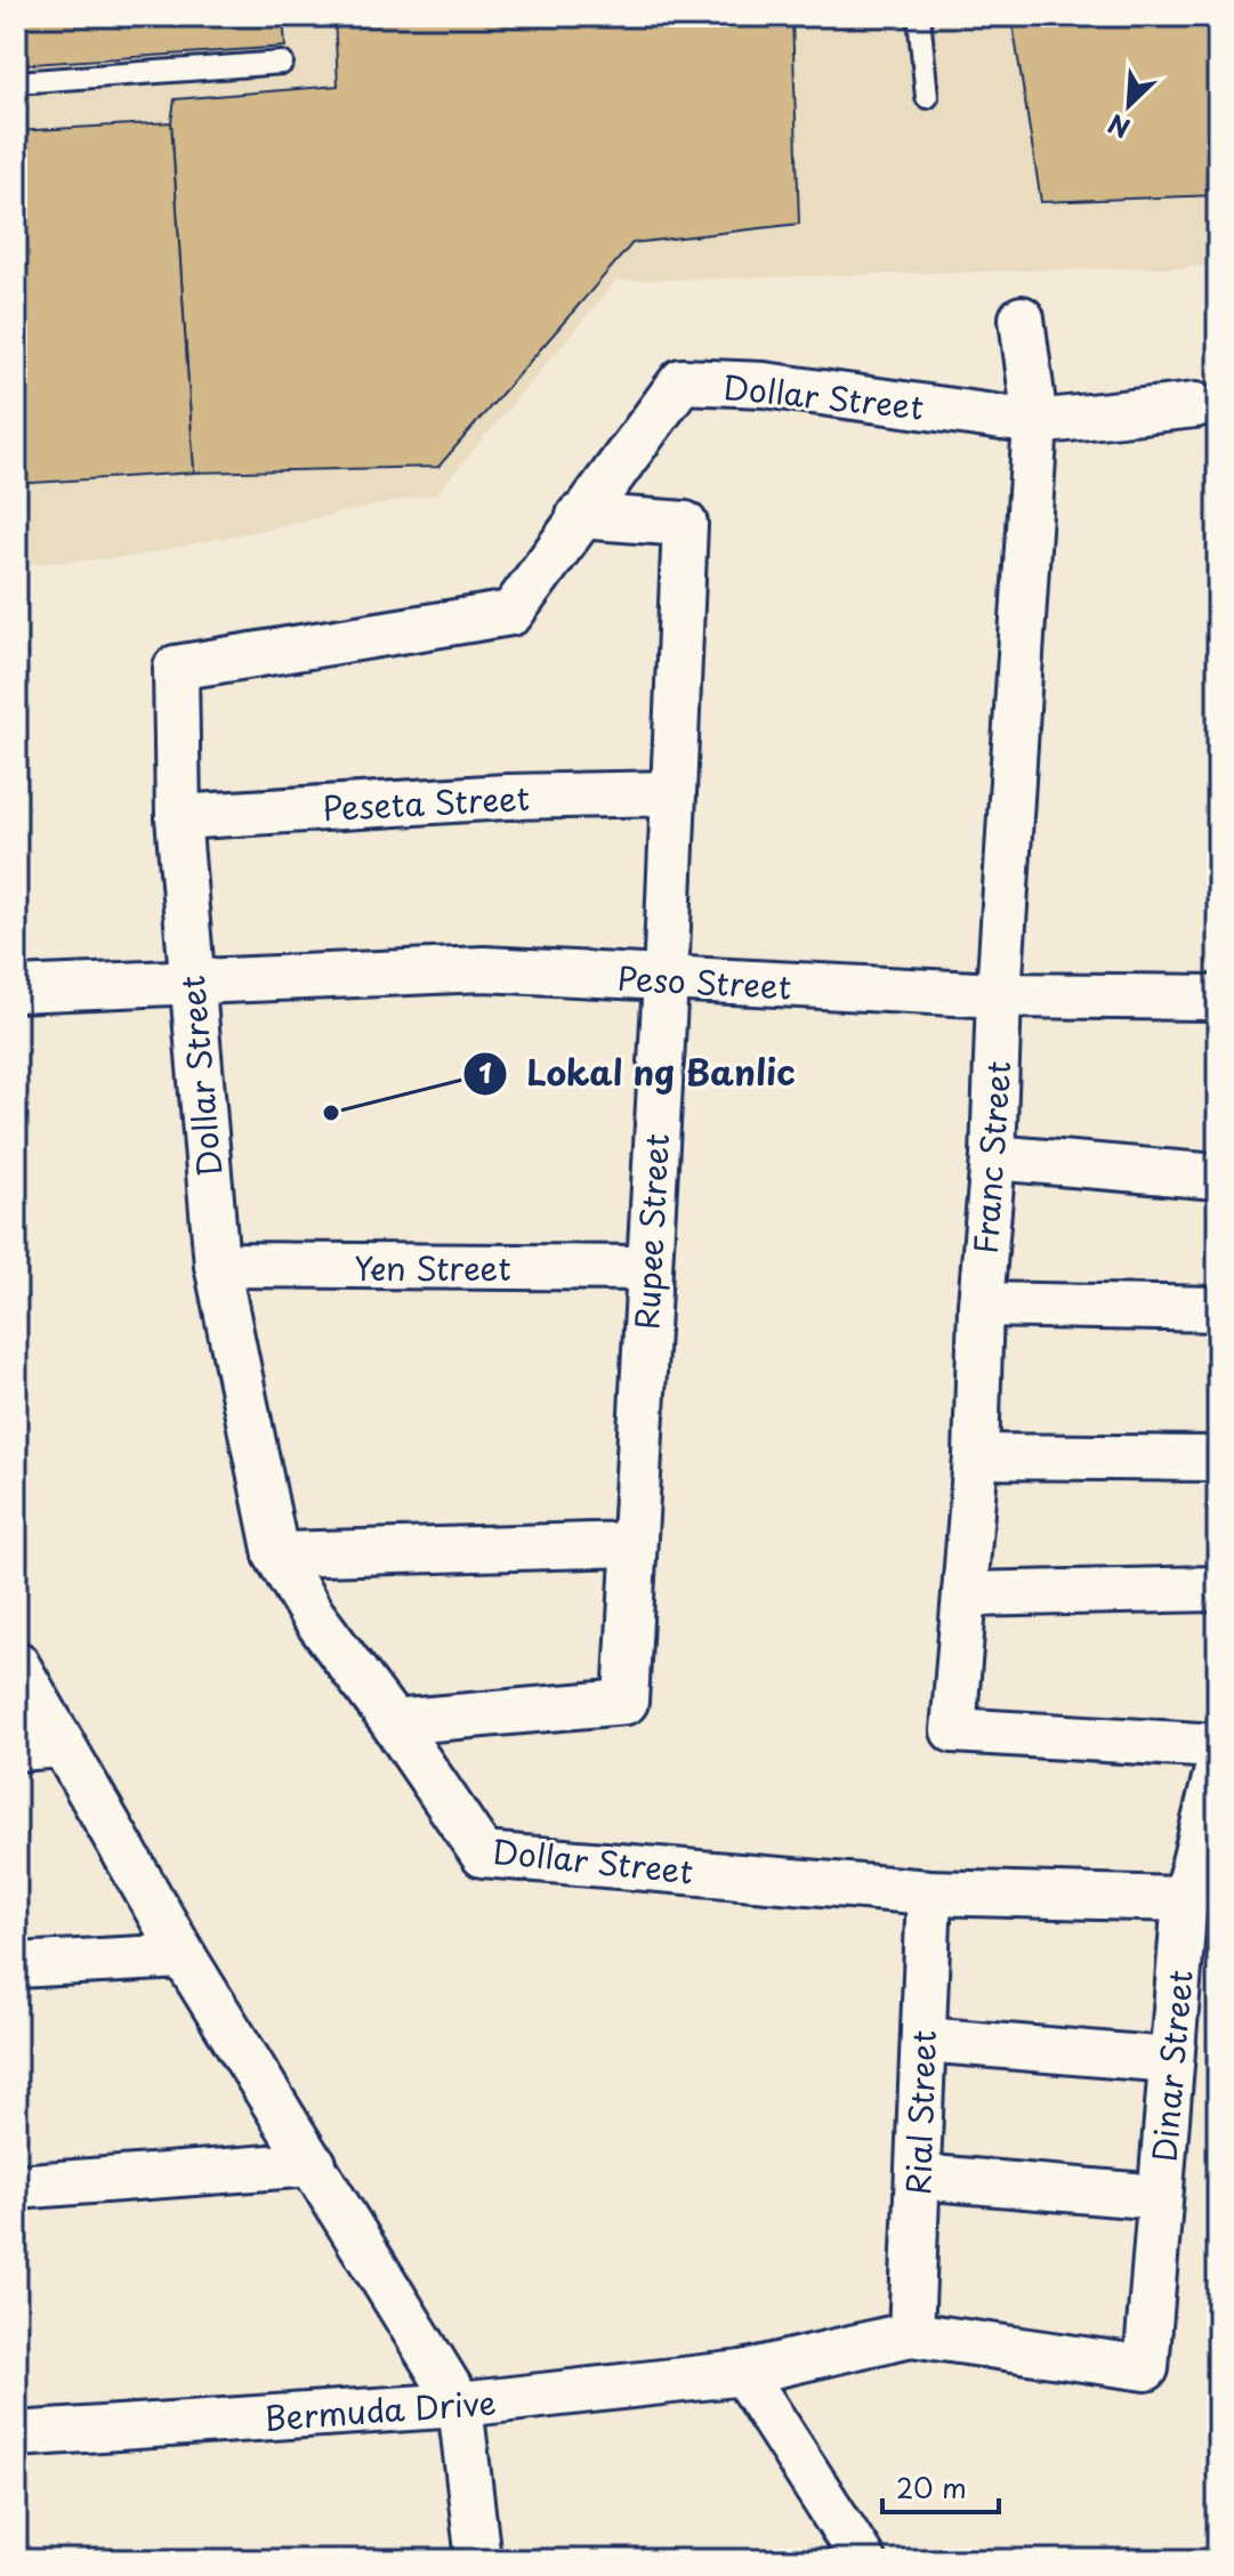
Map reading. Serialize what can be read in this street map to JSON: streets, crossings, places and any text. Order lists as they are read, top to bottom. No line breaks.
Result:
{"streets":{"street":["Dollar Street","Peseta Street","Peso Street","Franc Street","Rupee Street","Yen Street","Dinar Street","Rial Street","Bermuda Drive"]},"crossings":[["Dollar Street","Peseta Street"],["Dollar Street","Peso Street"],["Dollar Street","Franc Street"],["Dollar Street","Rupee Street"],["Dollar Street","Yen Street"],["Dollar Street","Dinar Street"],["Dollar Street","Rial Street"],["Peseta Street","Rupee Street"],["Peso Street","Franc Street"],["Peso Street","Rupee Street"],["Rupee Street","Yen Street"],["Dinar Street","Rial Street"],["Dinar Street","Bermuda Drive"],["Rial Street","Bermuda Drive"]],"places":["Lokal ng Banlic"],"scale_bar":"20 m","north":"bottom left"}
